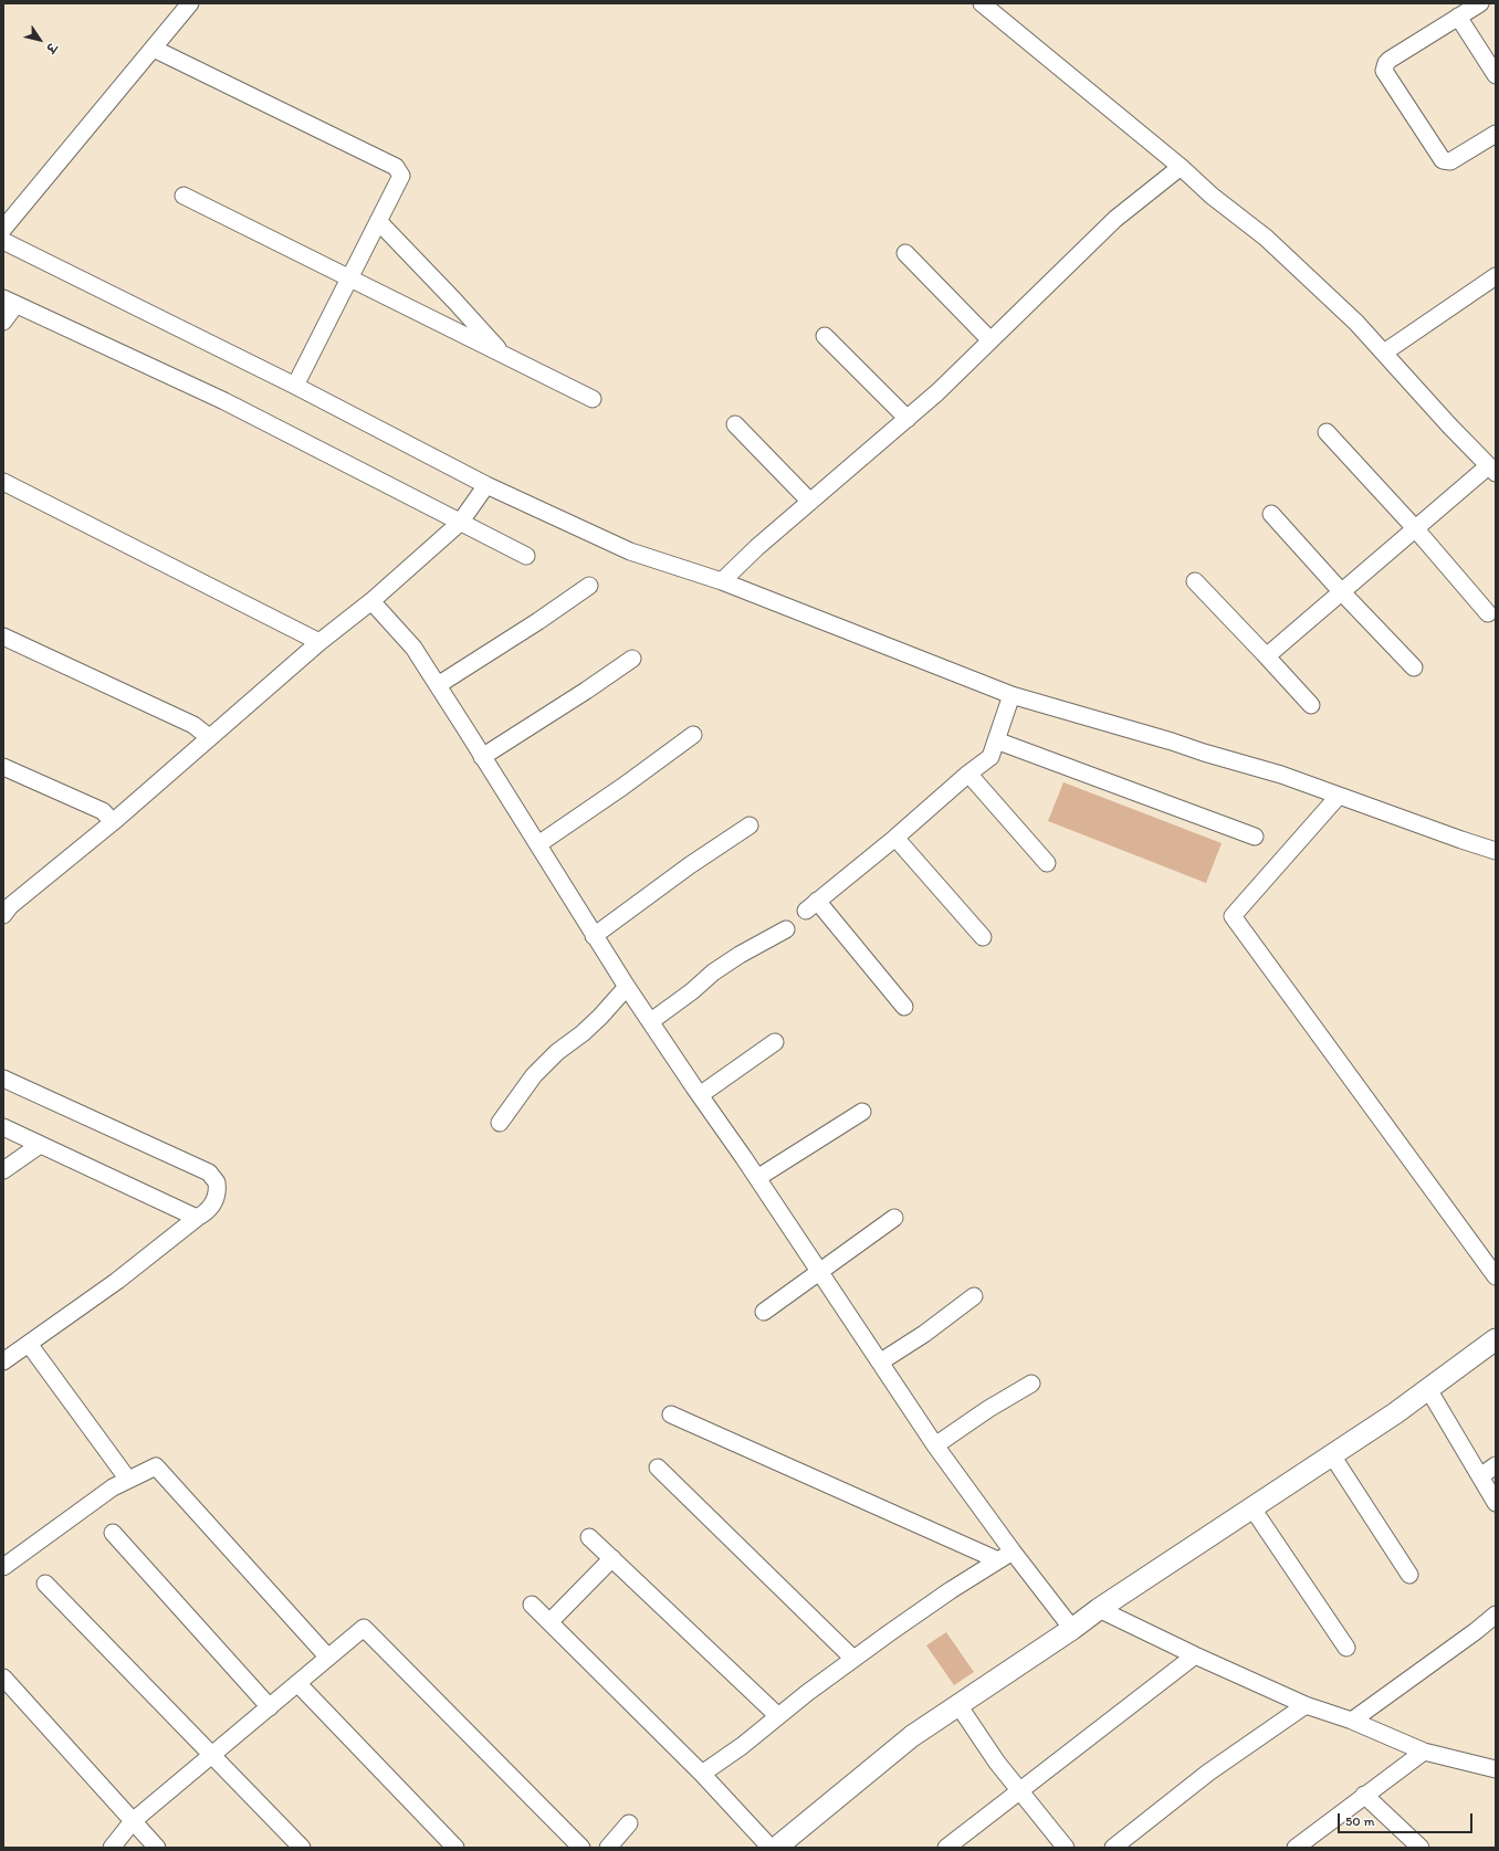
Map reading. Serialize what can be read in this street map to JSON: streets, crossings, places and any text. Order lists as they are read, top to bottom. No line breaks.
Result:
{"scale_bar":"50 m","north":"bottom right"}
